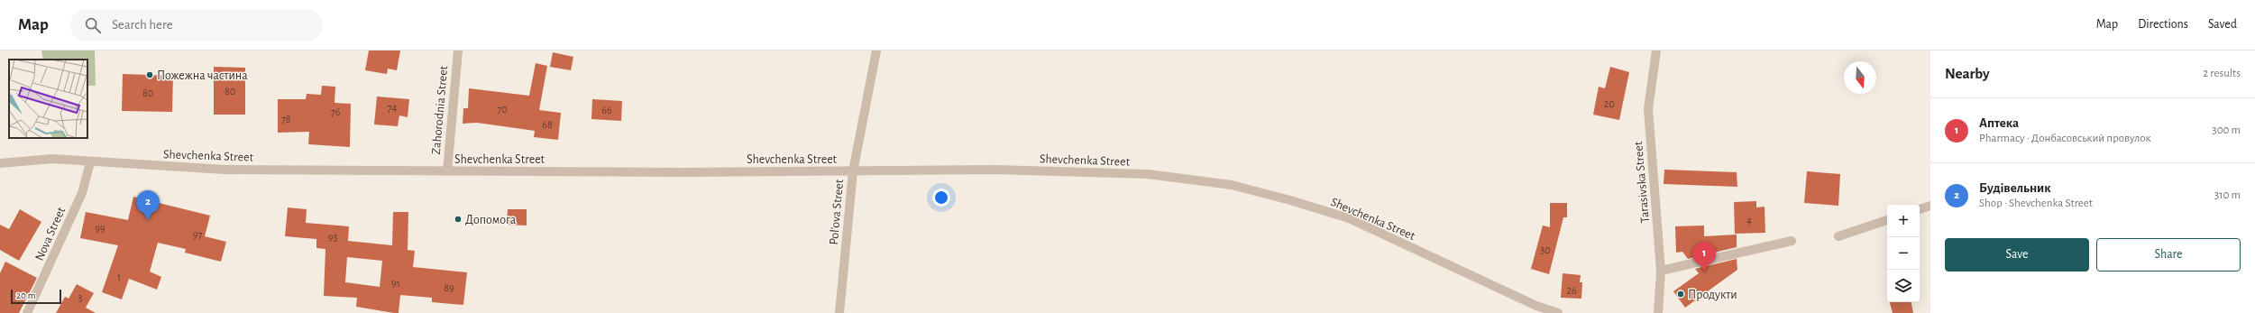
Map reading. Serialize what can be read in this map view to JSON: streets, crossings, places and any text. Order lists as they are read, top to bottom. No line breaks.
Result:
{"streets":{"street":["Zahorodnia Street","Shevchenka Street","Tarasivska Street","Pol’ova Street","Nova Street"]},"crossings":[["Zahorodnia Street","Shevchenka Street"],["Shevchenka Street","Pol’ova Street"],["Shevchenka Street","Nova Street"]],"places":["Пожежна частина","Допомога","Продукти"],"house_numbers":["80","80","20","74","70","66","76","78","68","4","99","97","93","30","1","91","89","26","3"],"scale_bar":"20 m","north":"bottom","page":{"header":"Map","search":"Search here","nav":["Map","Directions","Saved"],"heading":["Nearby","2 results"],"list":[{"mark":"1","name":"Аптека","note":"Pharmacy · Донбасовський провулок","value":"300 m"},{"mark":"2","name":"Будівельник","note":"Shop · Shevchenka Street","value":"310 m"}],"pins":["2","1"],"map_buttons":["+","−"],"buttons":["Save","Share"],"scale":"20 m"}}
